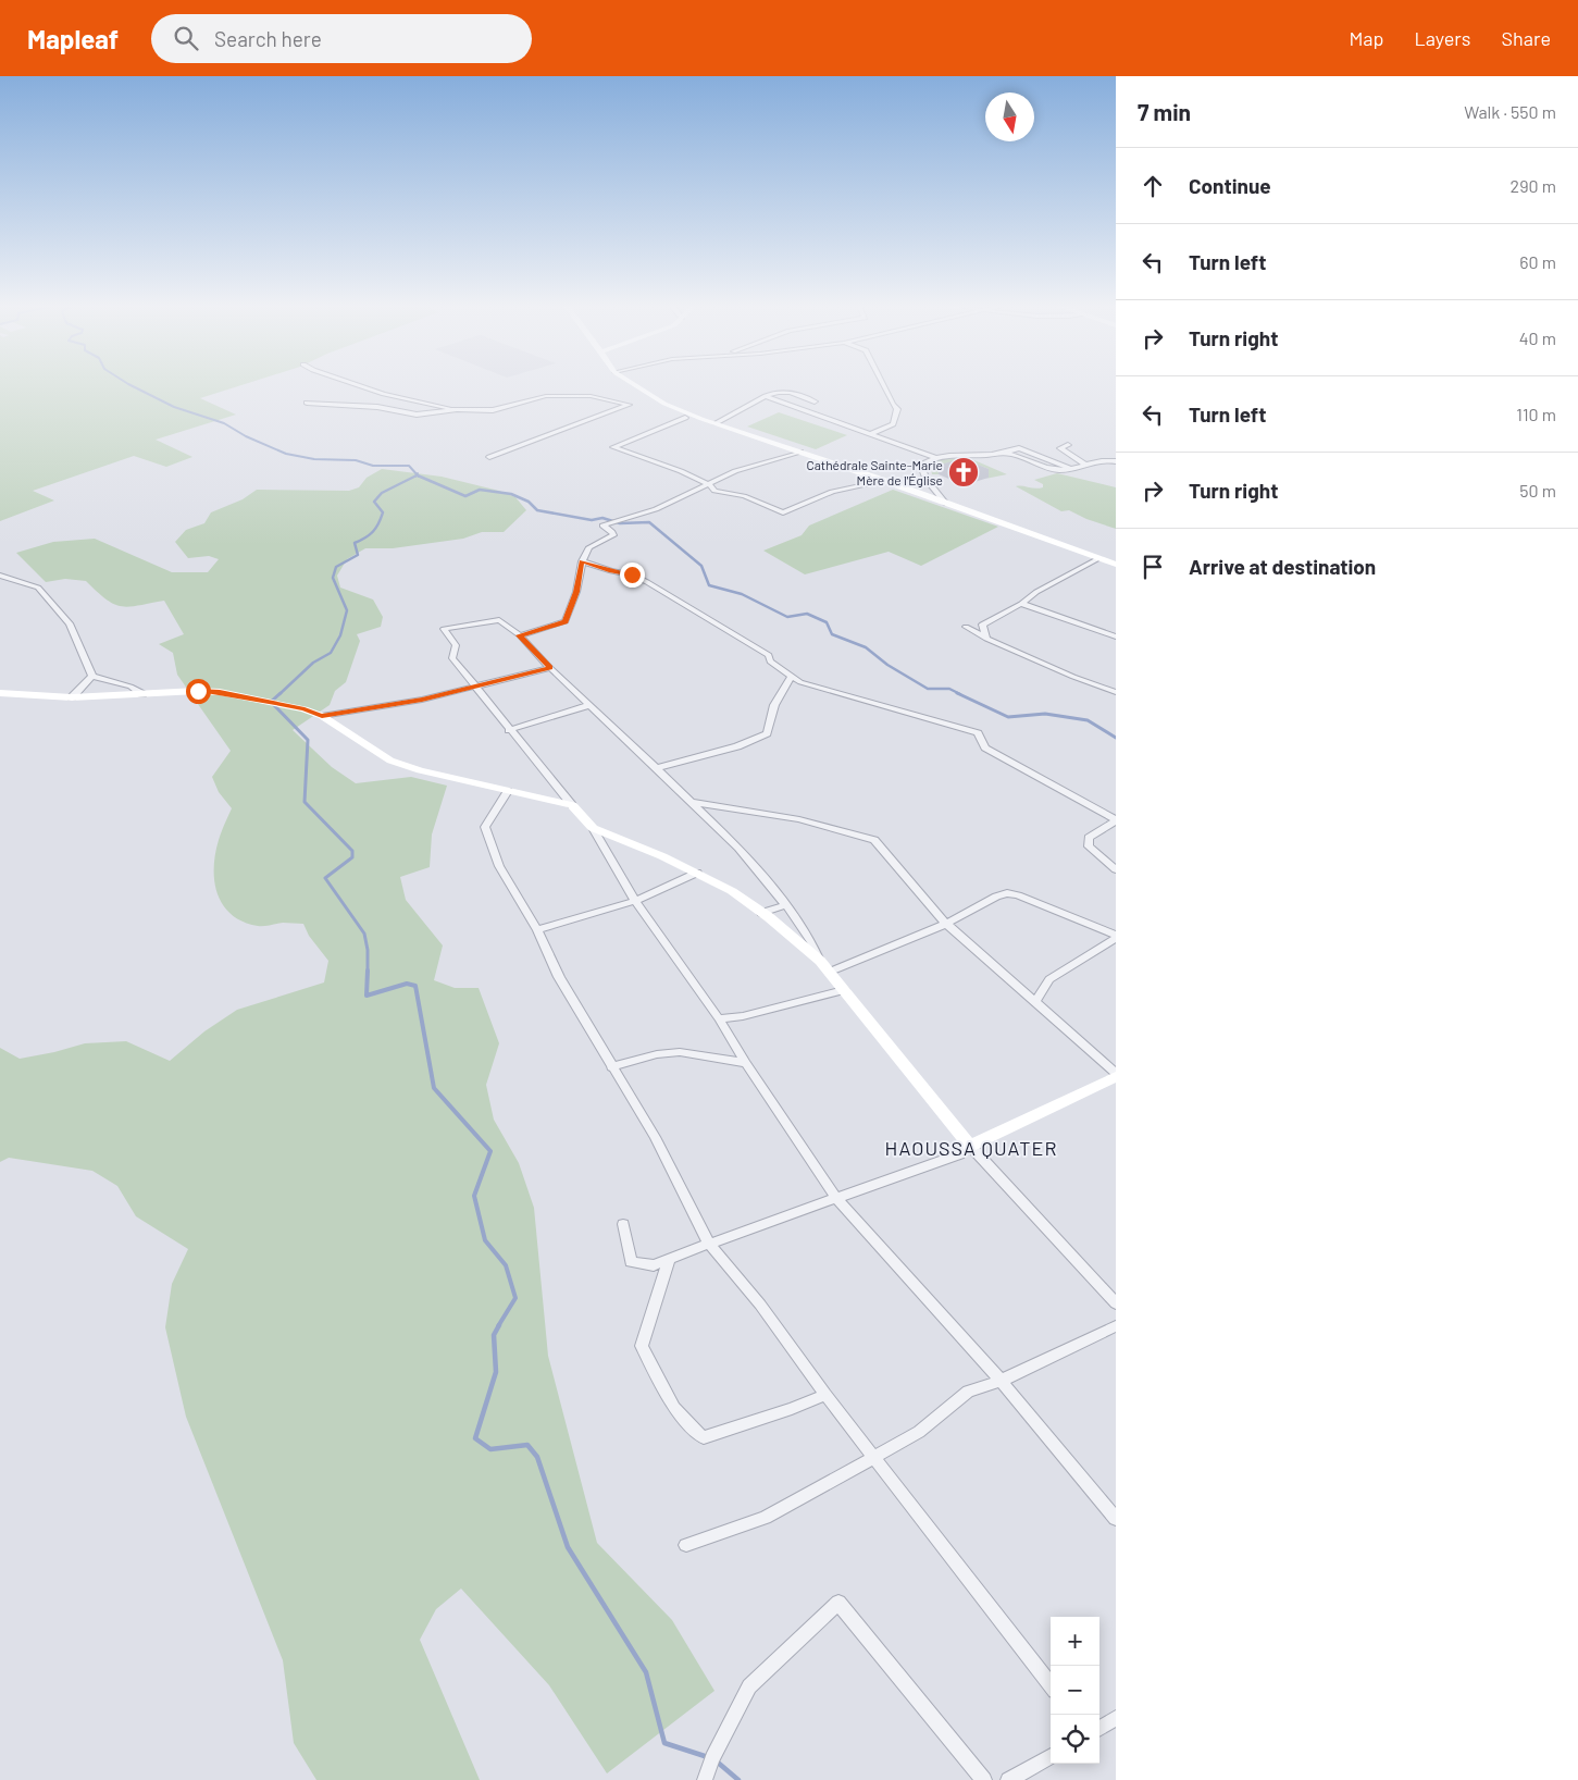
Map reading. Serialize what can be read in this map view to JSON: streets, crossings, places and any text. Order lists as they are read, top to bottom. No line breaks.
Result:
{"districts":["HAOUSSA QUATER"],"places":{"church":["Cathédrale Sainte-Marie Mère de l'Église"]},"north":"bottom","page":{"header":"Mapleaf","search":"Search here","nav":["Map","Layers","Share"],"heading":["7 min","Walk · 550 m"],"list":[["Continue","290 m"],["Turn left","60 m"],["Turn right","40 m"],["Turn left","110 m"],["Turn right","50 m"],"Arrive at destination"],"map_buttons":["+","−"]}}
